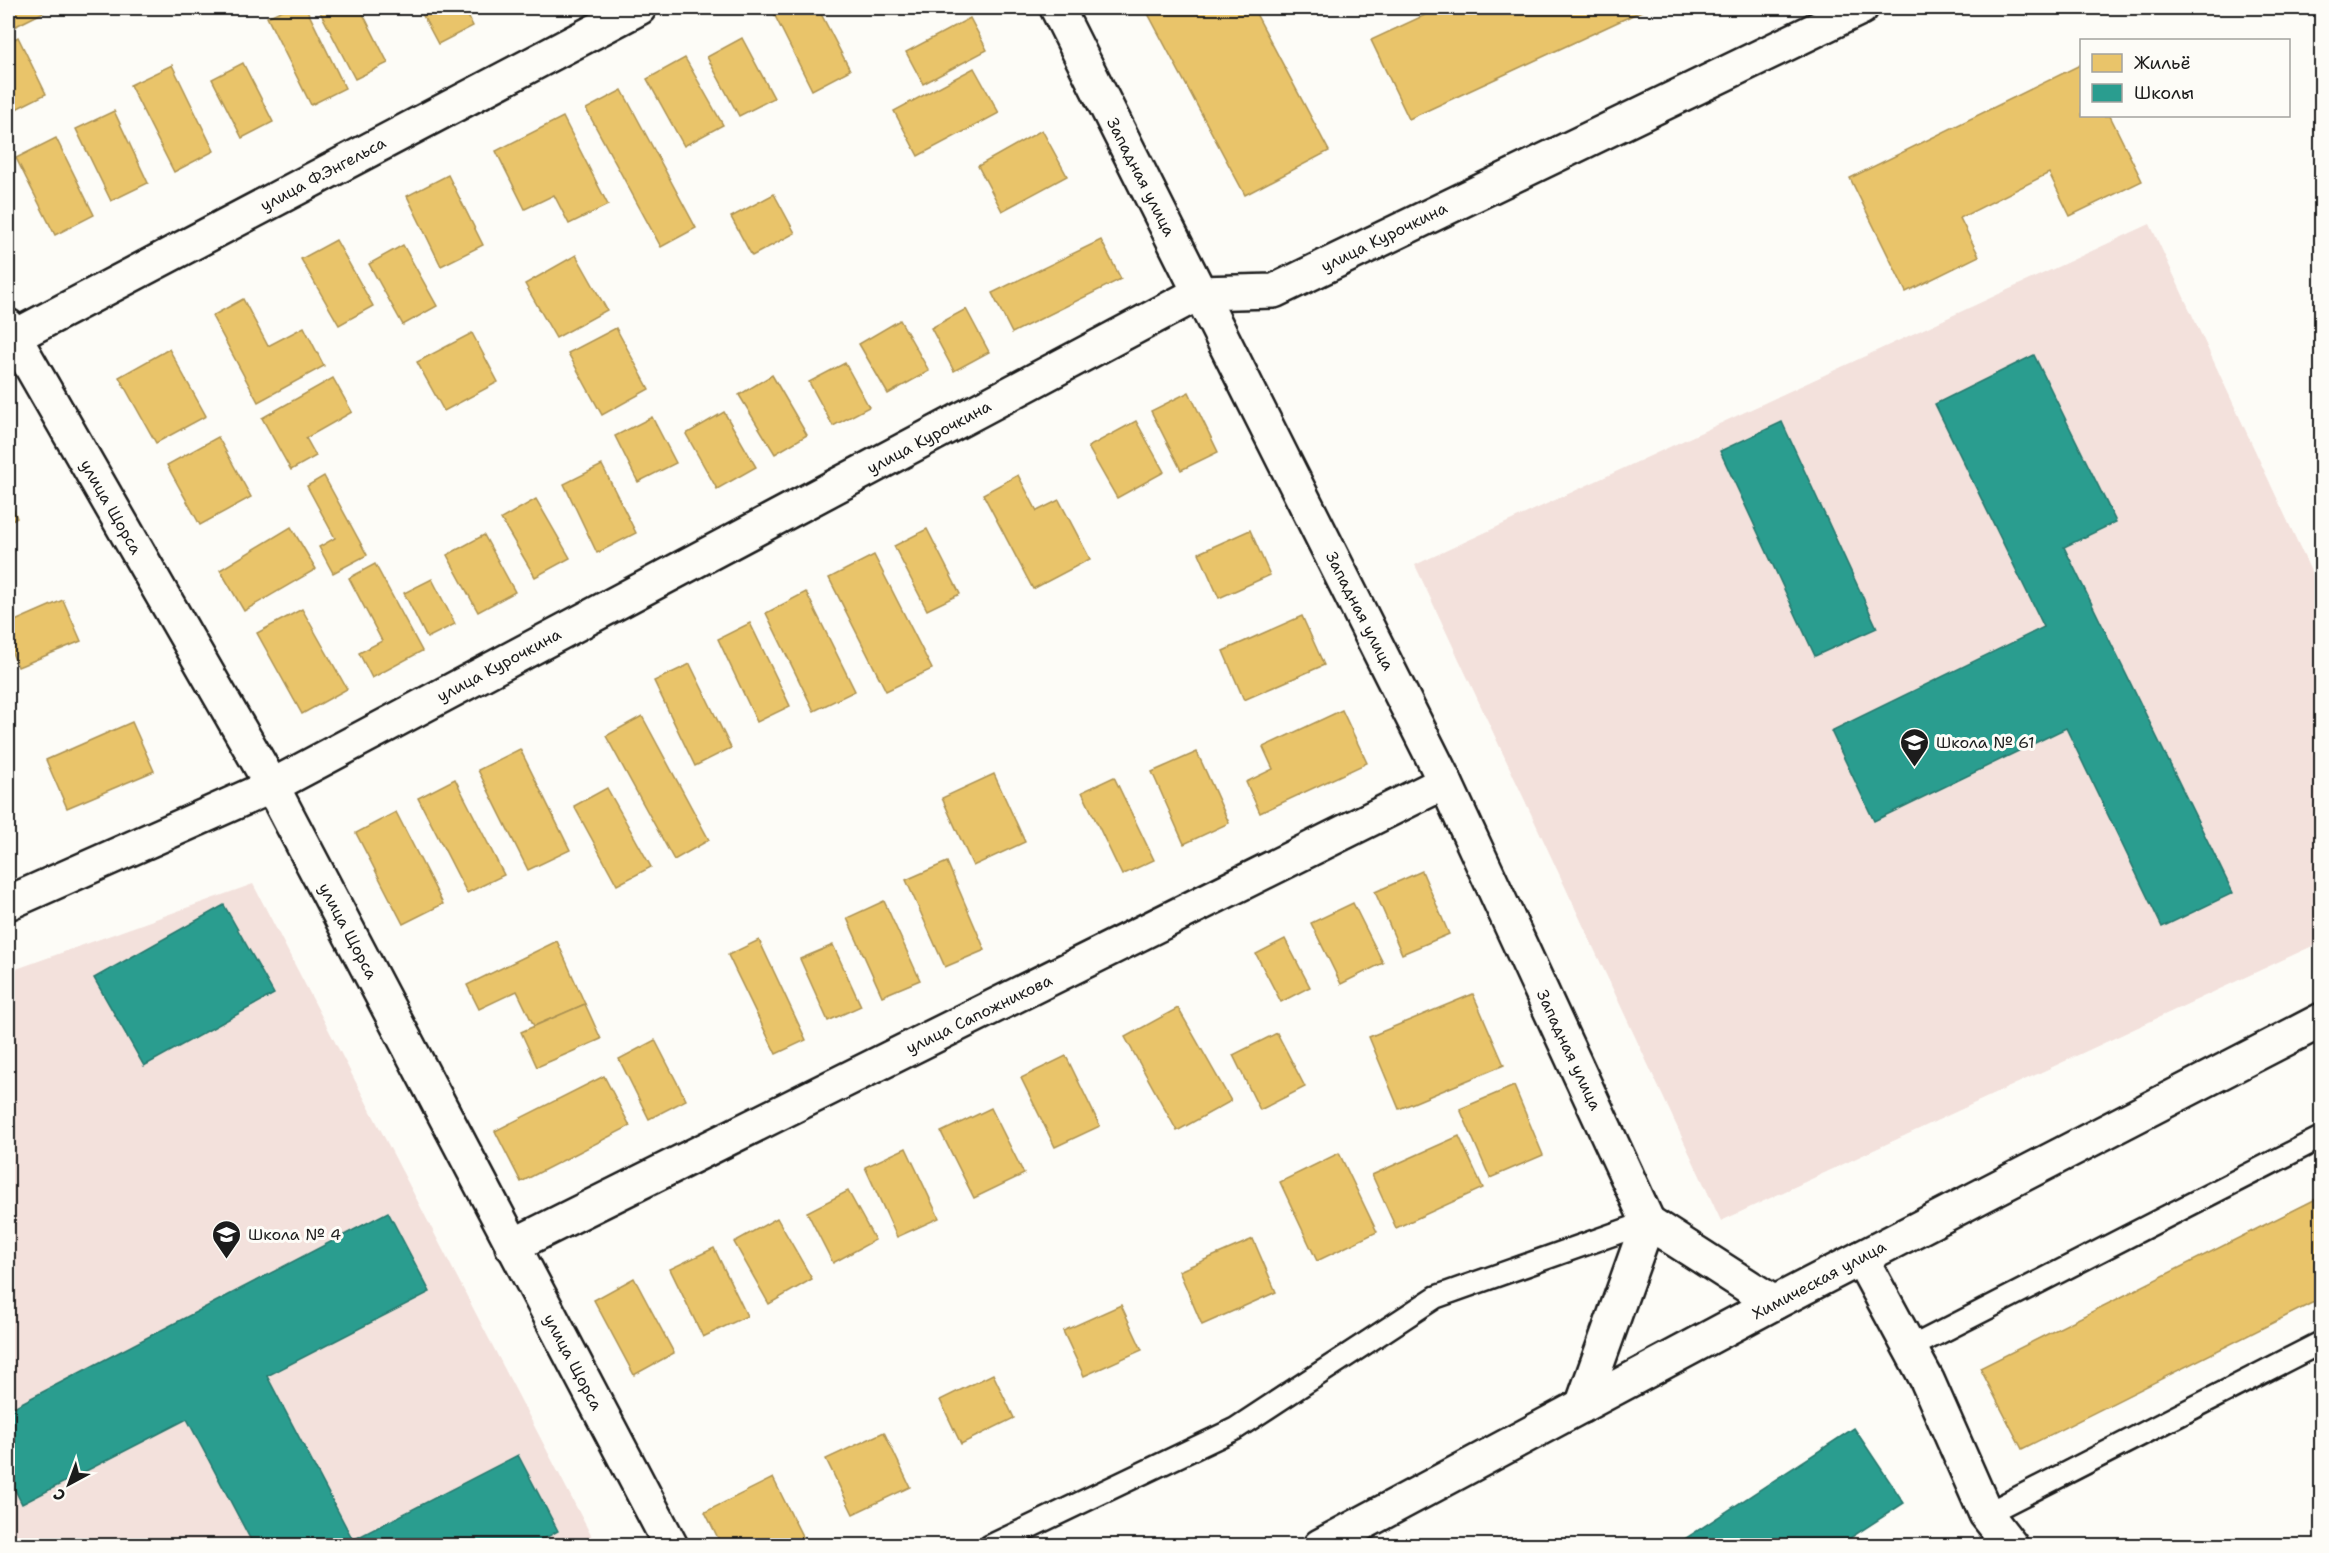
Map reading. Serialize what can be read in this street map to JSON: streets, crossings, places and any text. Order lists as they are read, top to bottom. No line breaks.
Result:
{"streets":{"street":["улица Ф.Энгельса","Западная улица","улица Курочкина","улица Щорса","улица Сапожникова","Химическая улица"]},"crossings":[["улица Ф.Энгельса","улица Щорса"],["Западная улица","улица Курочкина"],["Западная улица","улица Сапожникова"],["улица Курочкина","улица Щорса"],["улица Щорса","улица Сапожникова"]],"places":{"school or university":["Школа № 61","Школа № 4"]},"legend":["Жильё","Школы"],"north":"bottom left"}
